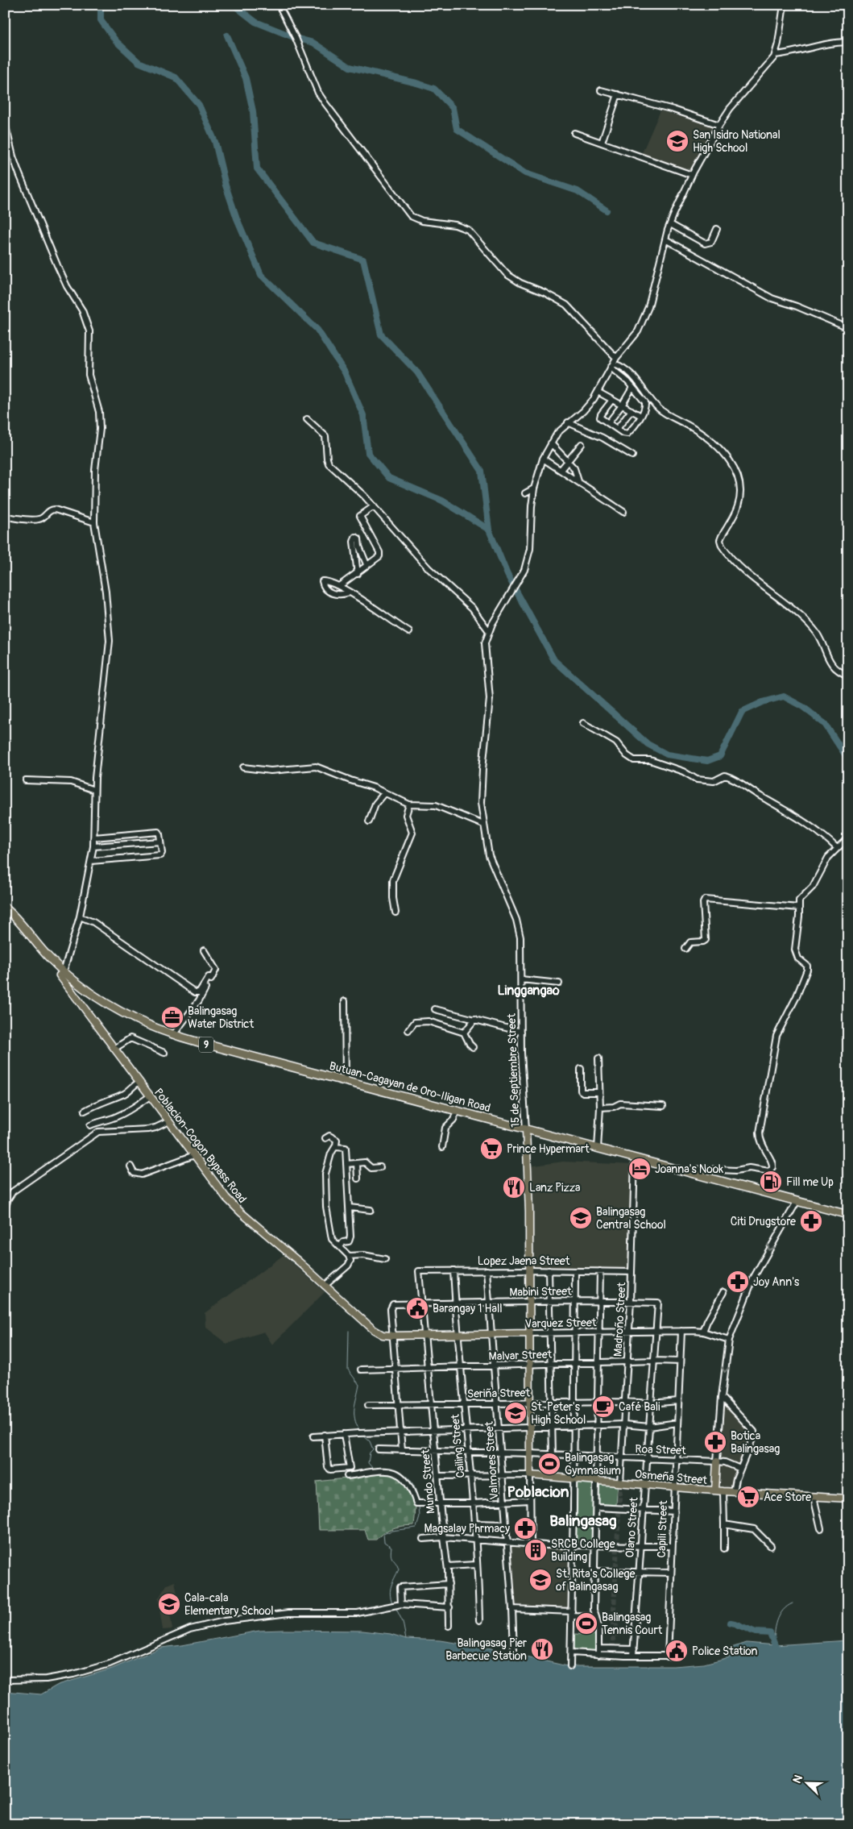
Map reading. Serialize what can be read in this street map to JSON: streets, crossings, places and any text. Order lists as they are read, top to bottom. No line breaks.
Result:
{"streets":{"highway":["9","Butuan-Cagayan de Oro-Iligan Road"],"main road":["15 de Septiembre Street","Poblacion-Cogon Bypass Road","Varquez Street","Osmeña Street"],"street":["Lopez Jaena Street","Mabini Street","Madroño Street","Malvar Street","Seriña Street","Cailing Street","Roa Street","Valmores Street","Mundo Street","Olano Street","Capili Street"]},"crossings":[["15 de Septiembre Street","Butuan-Cagayan de Oro-Iligan Road"],["15 de Septiembre Street","Lopez Jaena Street"],["15 de Septiembre Street","Mabini Street"],["15 de Septiembre Street","Varquez Street"],["15 de Septiembre Street","Malvar Street"],["15 de Septiembre Street","Seriña Street"],["15 de Septiembre Street","Roa Street"],["15 de Septiembre Street","Osmeña Street"],["Butuan-Cagayan de Oro-Iligan Road","Poblacion-Cogon Bypass Road"],["Butuan-Cagayan de Oro-Iligan Road","Madroño Street"],["Poblacion-Cogon Bypass Road","Mabini Street"],["Poblacion-Cogon Bypass Road","Varquez Street"],["Lopez Jaena Street","Madroño Street"],["Lopez Jaena Street","Cailing Street"],["Lopez Jaena Street","Valmores Street"],["Lopez Jaena Street","Mundo Street"],["Mabini Street","Madroño Street"],["Mabini Street","Varquez Street"],["Mabini Street","Cailing Street"],["Mabini Street","Valmores Street"],["Mabini Street","Mundo Street"],["Mabini Street","Olano Street"],["Madroño Street","Varquez Street"],["Madroño Street","Malvar Street"],["Madroño Street","Seriña Street"],["Madroño Street","Roa Street"],["Madroño Street","Osmeña Street"],["Varquez Street","Cailing Street"],["Varquez Street","Valmores Street"],["Varquez Street","Mundo Street"],["Varquez Street","Olano Street"],["Varquez Street","Capili Street"],["Malvar Street","Cailing Street"],["Malvar Street","Valmores Street"],["Malvar Street","Mundo Street"],["Malvar Street","Olano Street"],["Malvar Street","Capili Street"],["Seriña Street","Cailing Street"],["Seriña Street","Valmores Street"],["Seriña Street","Mundo Street"],["Seriña Street","Olano Street"],["Seriña Street","Capili Street"],["Cailing Street","Roa Street"],["Cailing Street","Osmeña Street"],["Roa Street","Valmores Street"],["Roa Street","Mundo Street"],["Roa Street","Olano Street"],["Roa Street","Capili Street"],["Valmores Street","Osmeña Street"],["Osmeña Street","Mundo Street"],["Osmeña Street","Olano Street"],["Osmeña Street","Capili Street"]],"districts":["Linggangao","Poblacion","Balingasag"],"places":{"school or university":["San Isidro National High School","Balingasag Central School","St. Peter's High School","St. Rita's College of Balingasag","Cala-cala Elementary School"],"office":["Balingasag Water District"],"supermarket":["Prince Hypermart","Ace Store"],"hotel":["Joanna's Nook"],"fuel station":["Fill me Up"],"restaurant":["Lanz Pizza","Balingasag Pier Barbecue Station"],"pharmacy":["Citi Drugstore","Joy Ann's","Botica Balingasag","Magsalay Phrmacy"],"public building":["Barangay 1 Hall","Police Station"],"cafe":["Café Bali"],"sports":["Balingasag Gymnasium","Balingasag Tennis Court"],"building":["SRCB College Building"]},"north":"top left"}
